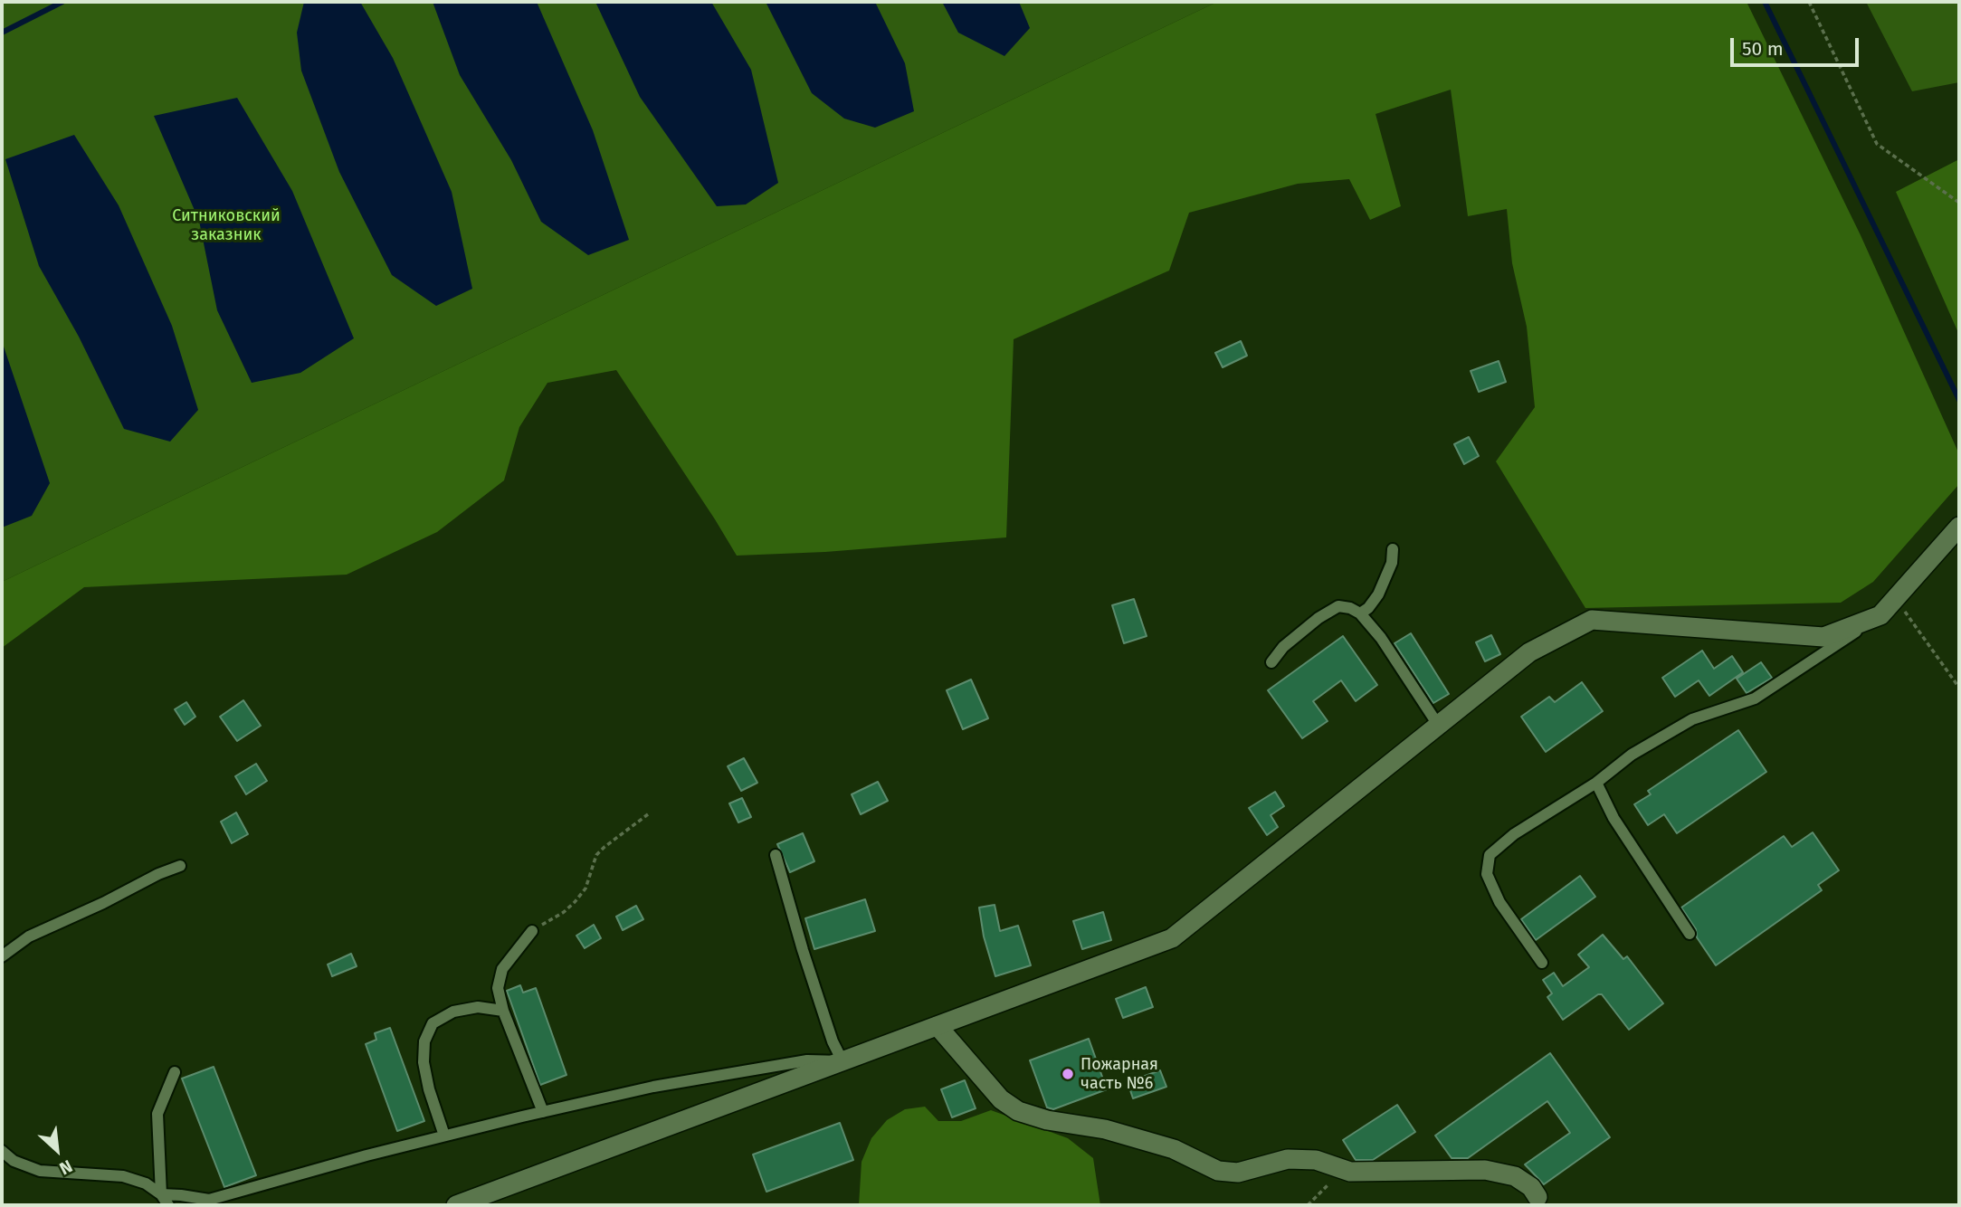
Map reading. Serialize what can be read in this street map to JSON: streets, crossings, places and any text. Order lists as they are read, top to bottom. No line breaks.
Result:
{"parks":["Ситниковский заказник"],"places":["Пожарная часть №6"],"scale_bar":"50 m","north":"bottom right"}
